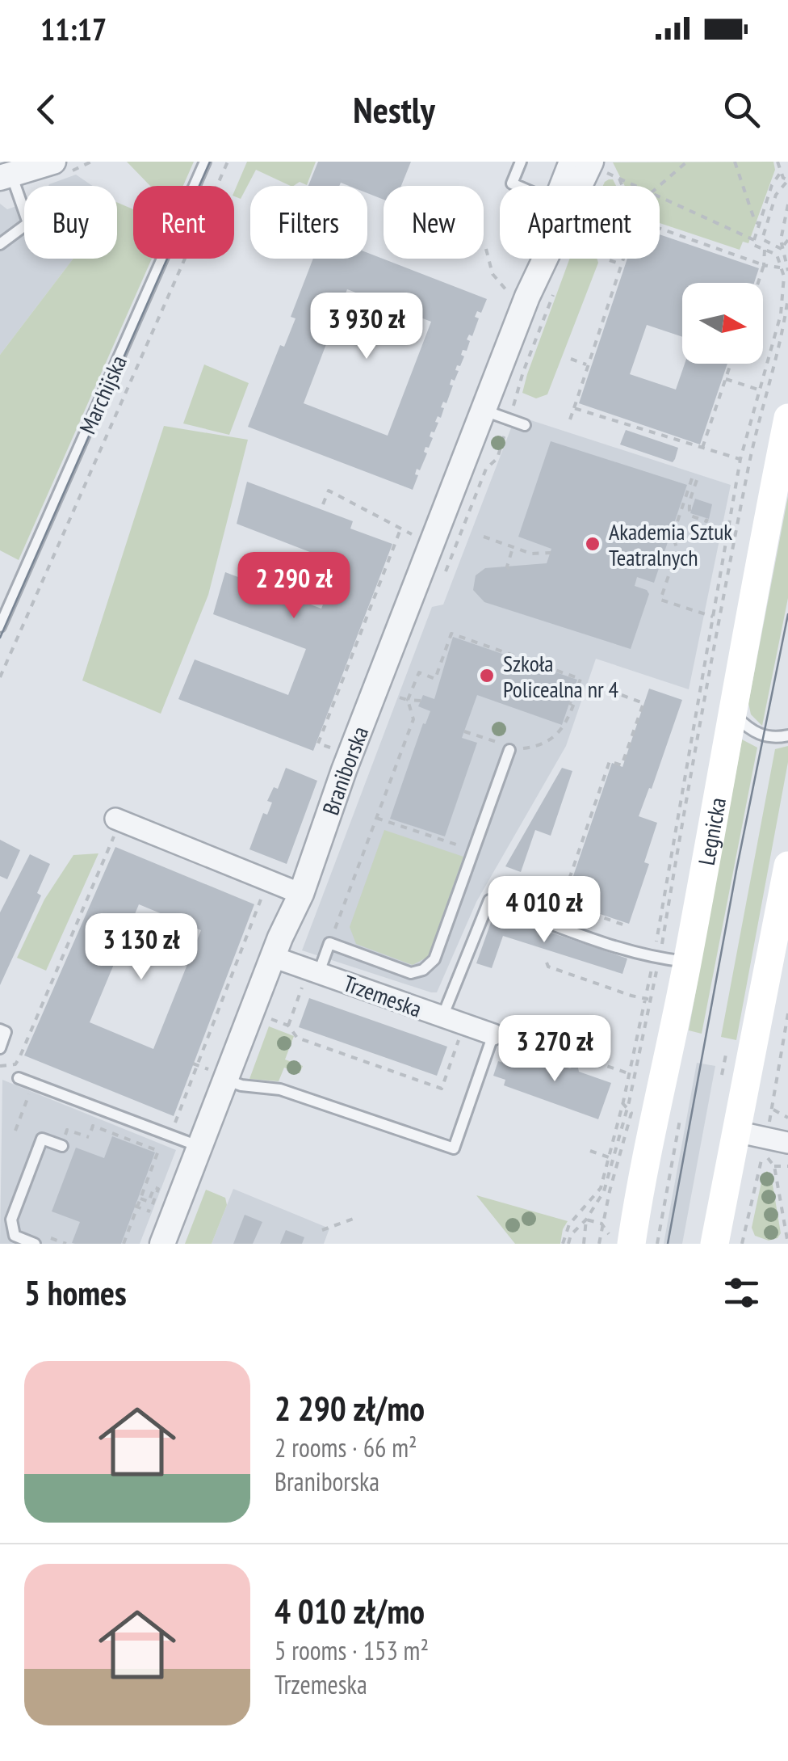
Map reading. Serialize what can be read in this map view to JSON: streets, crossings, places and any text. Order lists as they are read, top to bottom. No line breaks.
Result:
{"streets":{"main road":["Legnicka"],"street":["Braniborska","Trzemeska"],"lane":["Marchijska"]},"crossings":[["Braniborska","Trzemeska"]],"places":["Akademia Sztuk Teatralnych","Szkoła Policealna nr 4"],"north":"right","page":{"status":"11:17","header":"Nestly","chip":["Buy","Rent","Filters","New","Apartment"],"price":["3 930 zł","2 290 zł","4 010 zł","3 130 zł","3 270 zł"],"heading":"5 homes","list":[{"name":"2 290 zł/mo","note":"2 rooms · 66 m² · Braniborska"},{"name":"4 010 zł/mo","note":"5 rooms · 153 m² · Trzemeska"}]}}
